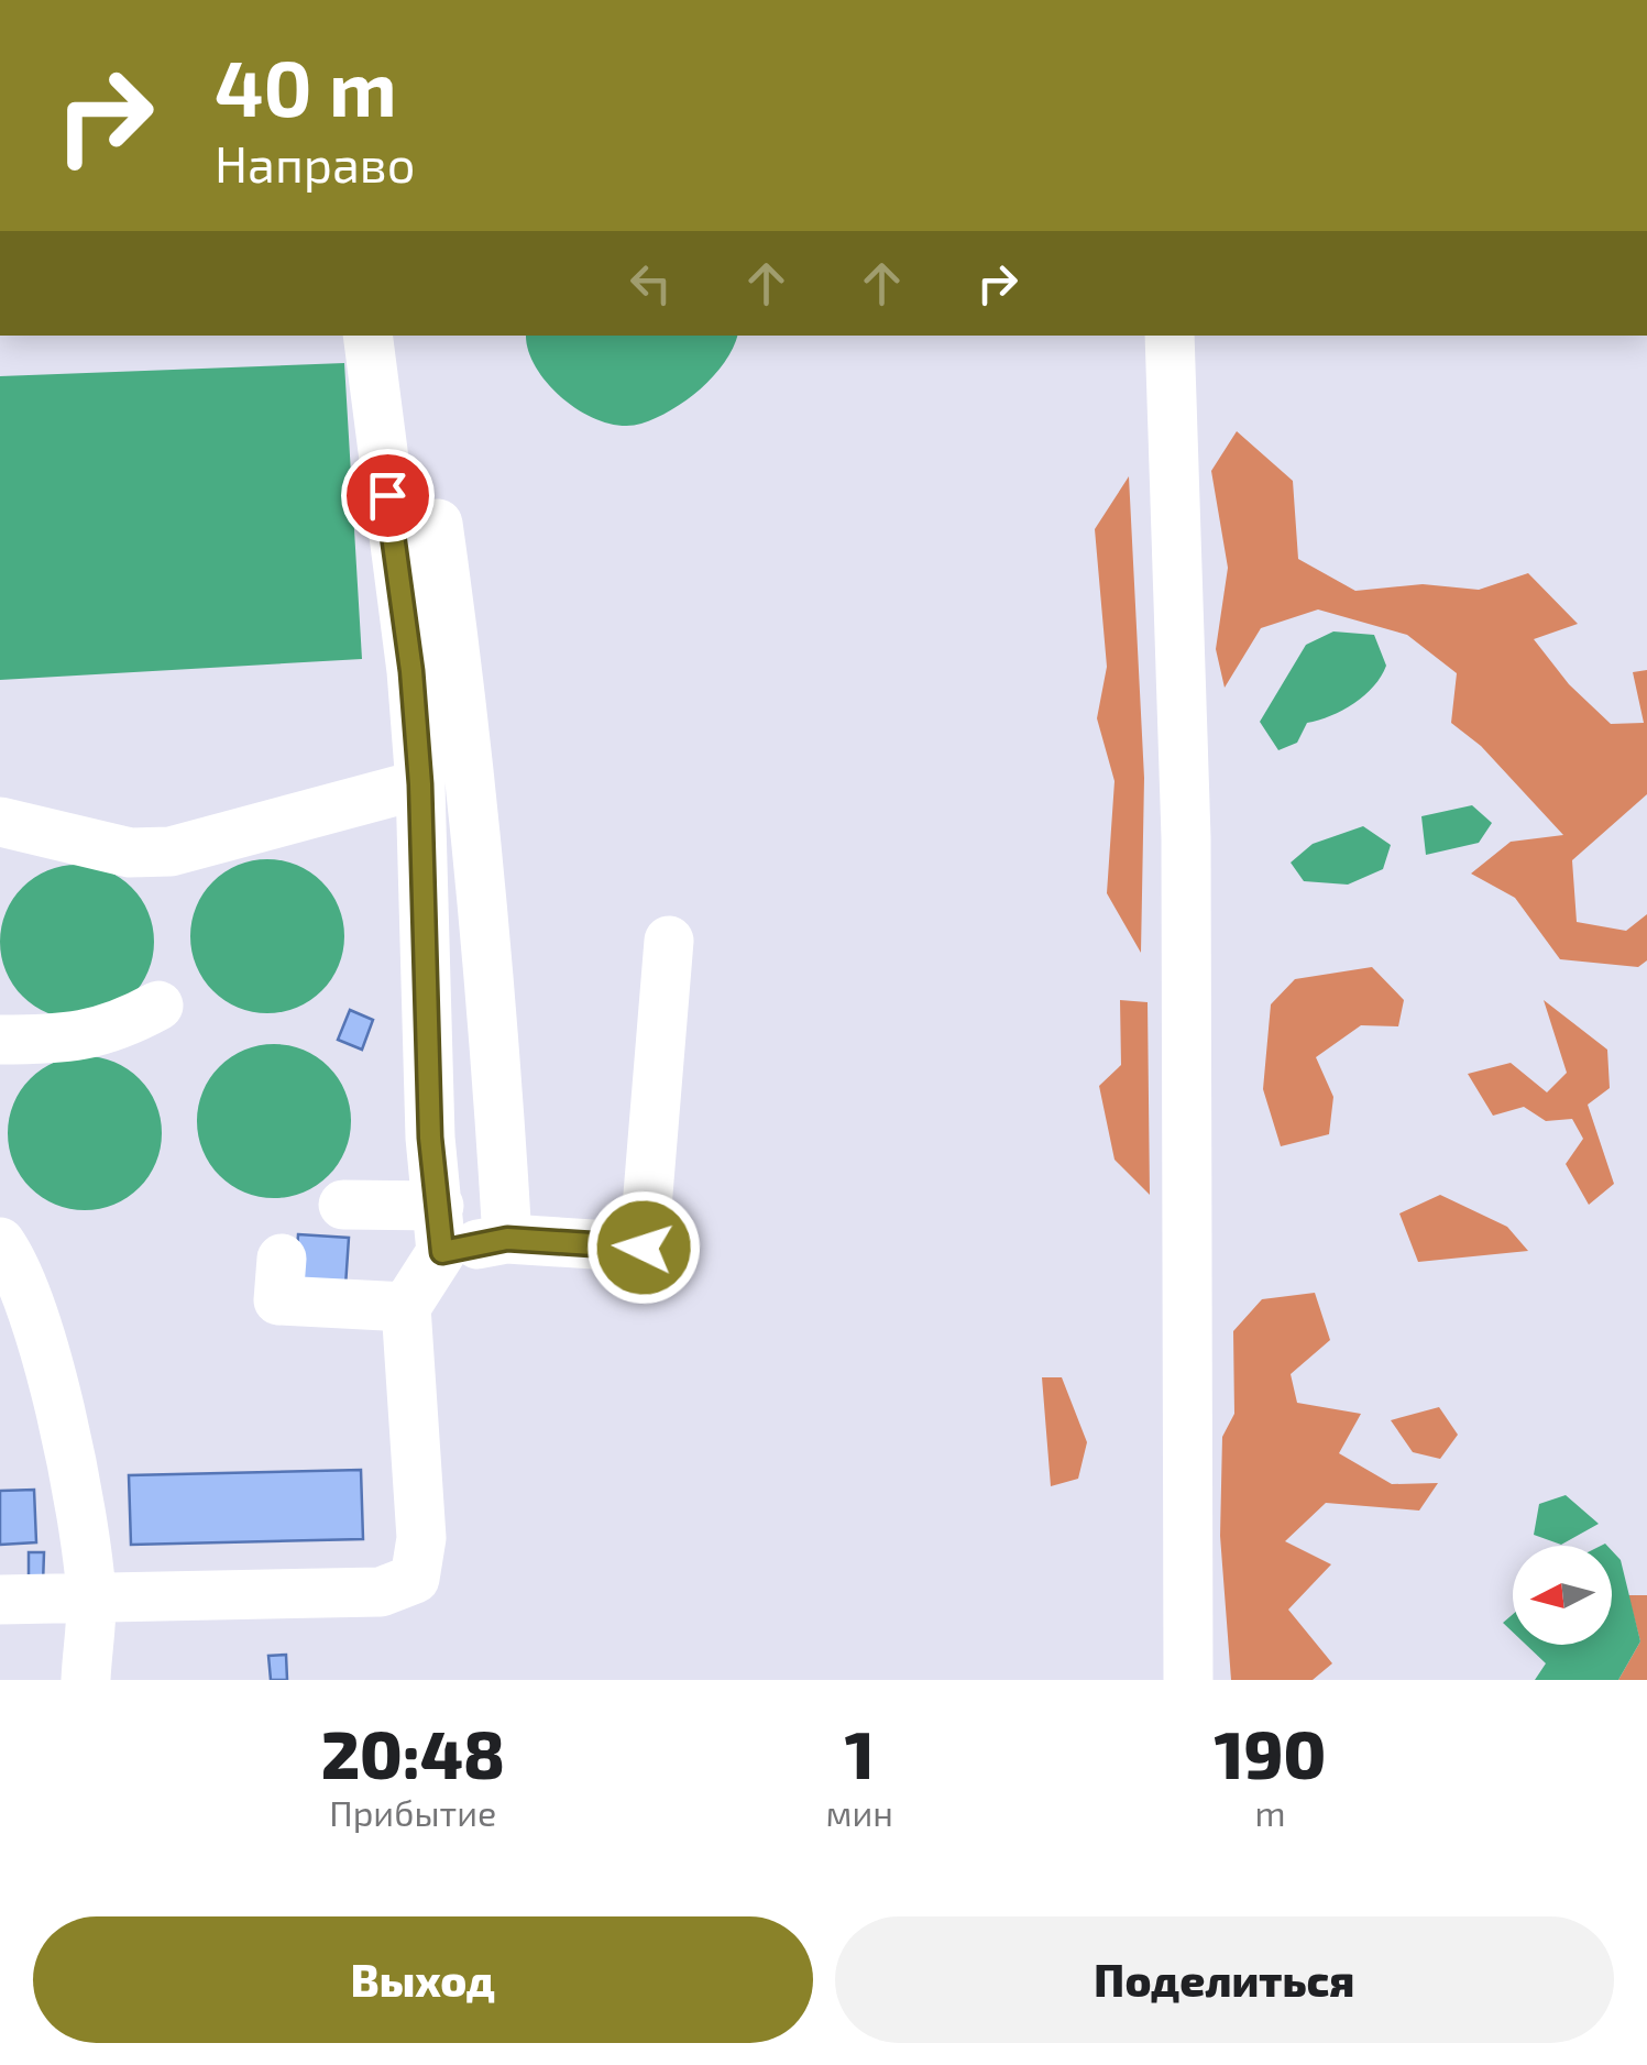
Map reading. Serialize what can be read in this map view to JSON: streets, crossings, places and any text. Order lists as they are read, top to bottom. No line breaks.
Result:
{"north":"left","page":{"turn":["40 m","Направо"],"eta":["20:48","Прибытие","1","мин","190","m"],"buttons":["Выход","Поделиться"]}}
